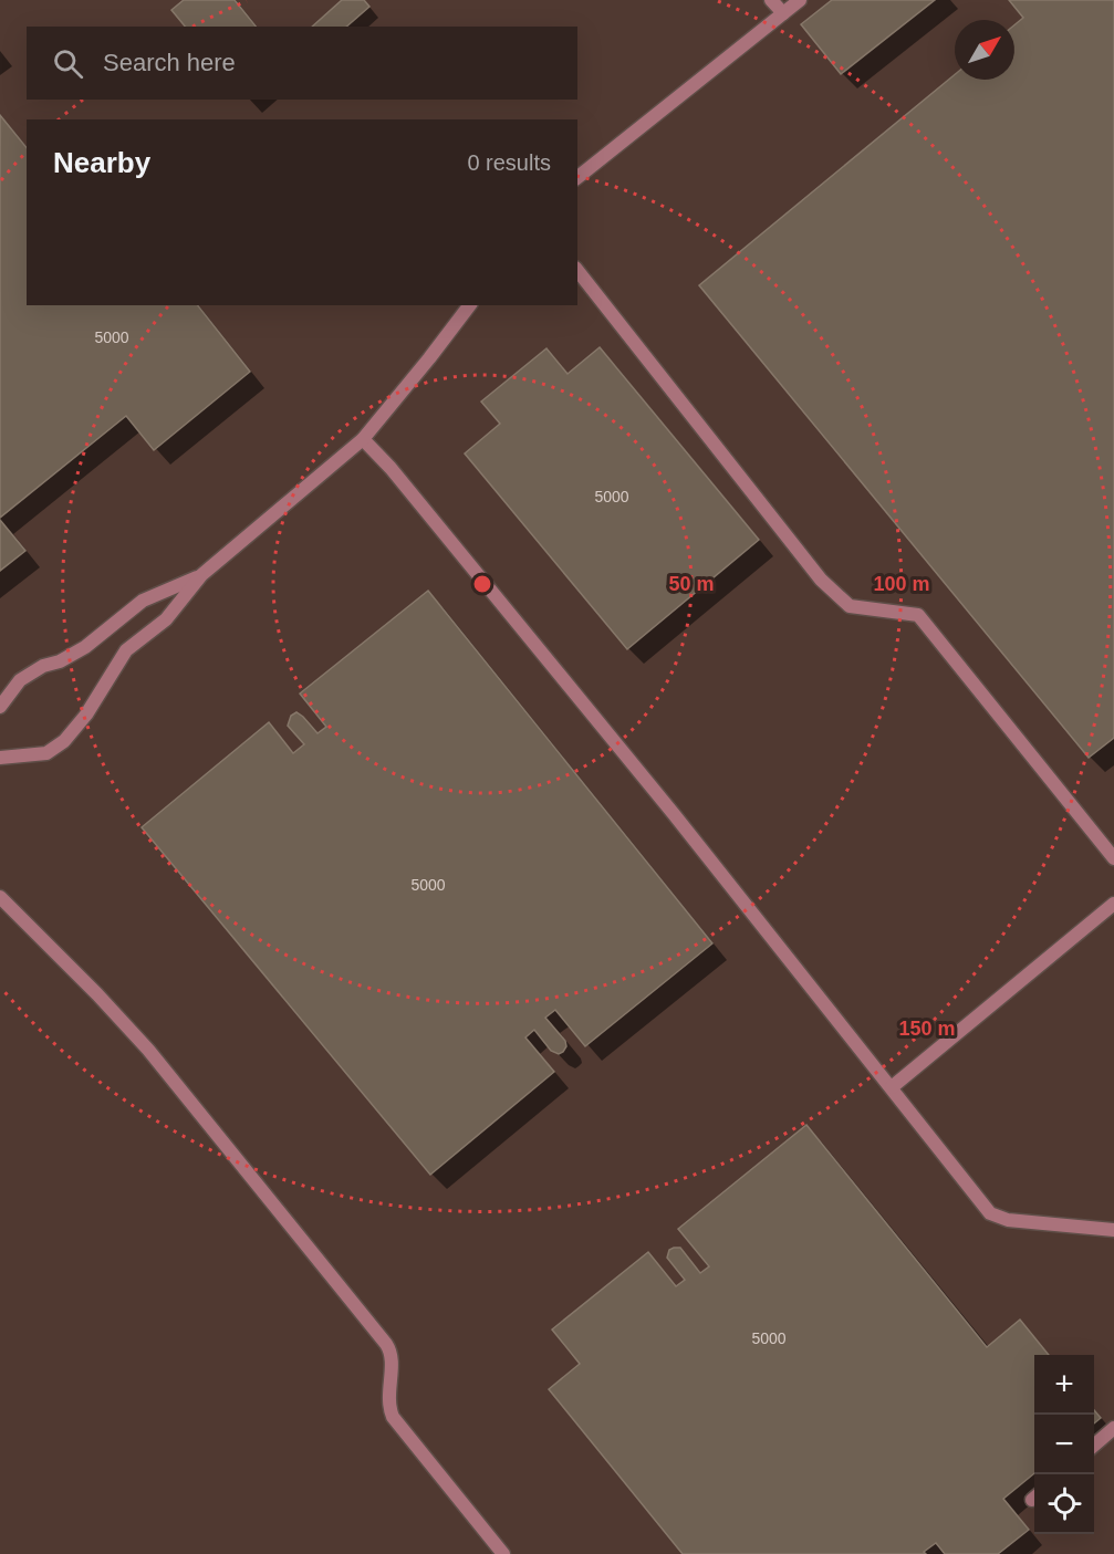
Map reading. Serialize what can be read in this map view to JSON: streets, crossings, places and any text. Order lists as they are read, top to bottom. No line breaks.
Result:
{"house_numbers":["5000","5000","5000","5000"],"north":"top right","page":{"search":"Search here","heading":["Nearby","0 results"],"map_buttons":["+","−"]},"rings":["50 m","100 m","150 m"]}
